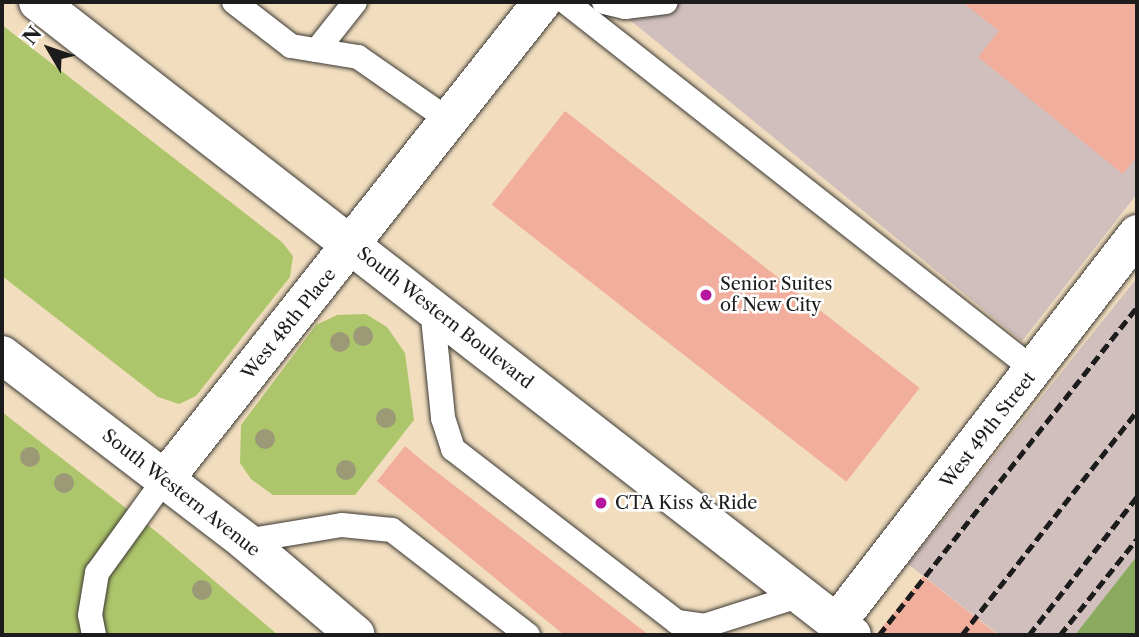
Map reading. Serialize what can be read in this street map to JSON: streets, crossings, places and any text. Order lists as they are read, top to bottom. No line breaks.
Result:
{"streets":{"street":["South Western Boulevard","West 48th Place","West 49th Street","South Western Avenue"]},"crossings":[["South Western Boulevard","West 48th Place"],["South Western Boulevard","West 49th Street"],["West 48th Place","South Western Avenue"]],"places":["Senior Suites of New City","CTA Kiss & Ride"],"north":"top left"}
